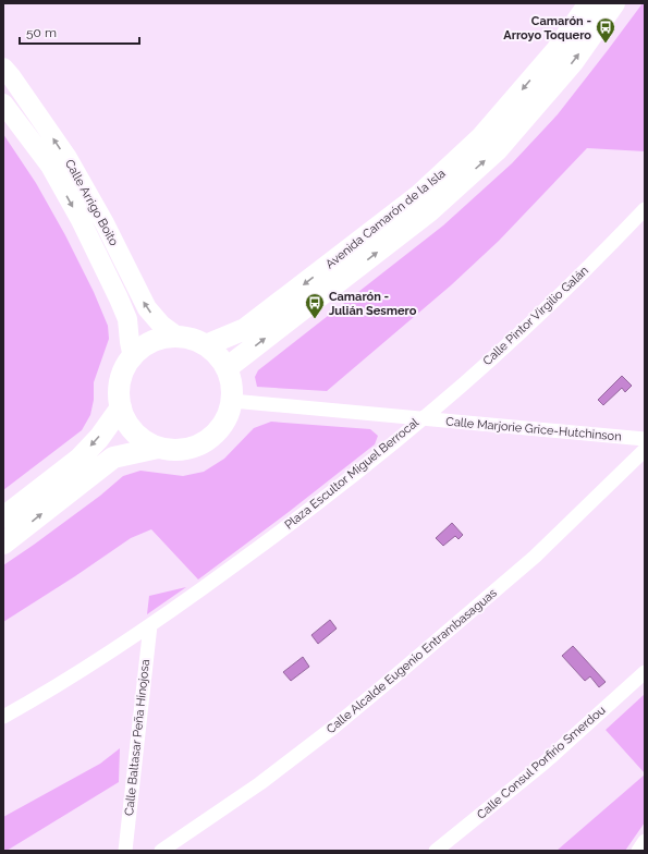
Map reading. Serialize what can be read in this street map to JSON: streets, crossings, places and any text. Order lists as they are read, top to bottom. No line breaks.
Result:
{"streets":{"main road":["Calle Arrigo Boito","Avenida Camarón de la Isla"],"street":["Calle Pintor Virgilio Galán","Calle Marjorie Grice-Hutchinson","Plaza Escultor Miguel Berrocal","Calle Alcalde Eugenio Entrambasaguas","Calle Baltasar Peña Hinojosa","Calle Consul Porfirio Smerdou"]},"crossings":[["Calle Arrigo Boito","Avenida Camarón de la Isla"],["Calle Arrigo Boito","Plaza Escultor Miguel Berrocal"],["Avenida Camarón de la Isla","Plaza Escultor Miguel Berrocal"],["Calle Pintor Virgilio Galán","Calle Marjorie Grice-Hutchinson"],["Calle Pintor Virgilio Galán","Plaza Escultor Miguel Berrocal"],["Calle Marjorie Grice-Hutchinson","Plaza Escultor Miguel Berrocal"],["Plaza Escultor Miguel Berrocal","Calle Baltasar Peña Hinojosa"]],"places":{"bus stop":["Camarón - Arroyo Toquero","Camarón - Julián Sesmero"]},"scale_bar":"50 m"}
